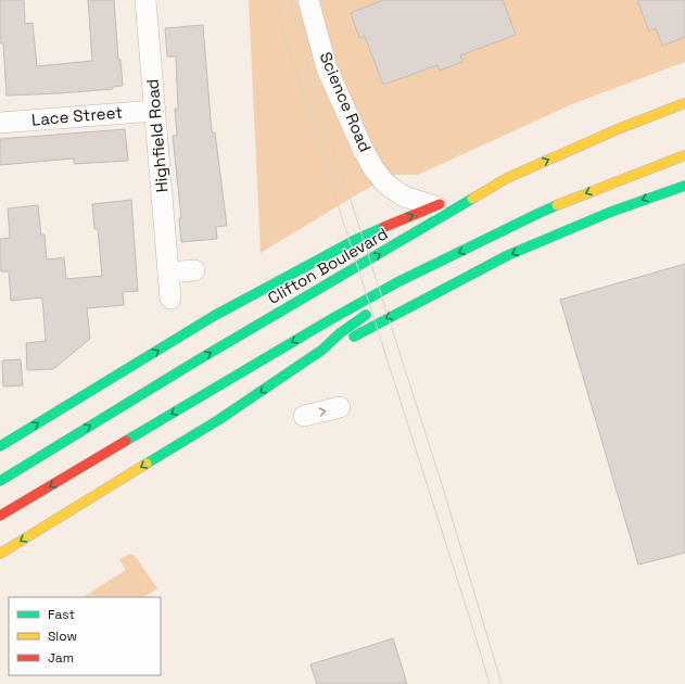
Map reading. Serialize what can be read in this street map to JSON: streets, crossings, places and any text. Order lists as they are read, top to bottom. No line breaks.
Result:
{"streets":{"highway":["Clifton Boulevard"],"street":["Science Road","Lace Street","Highfield Road"]},"crossings":[["Lace Street","Highfield Road"]],"legend":["Fast","Slow","Jam"]}
